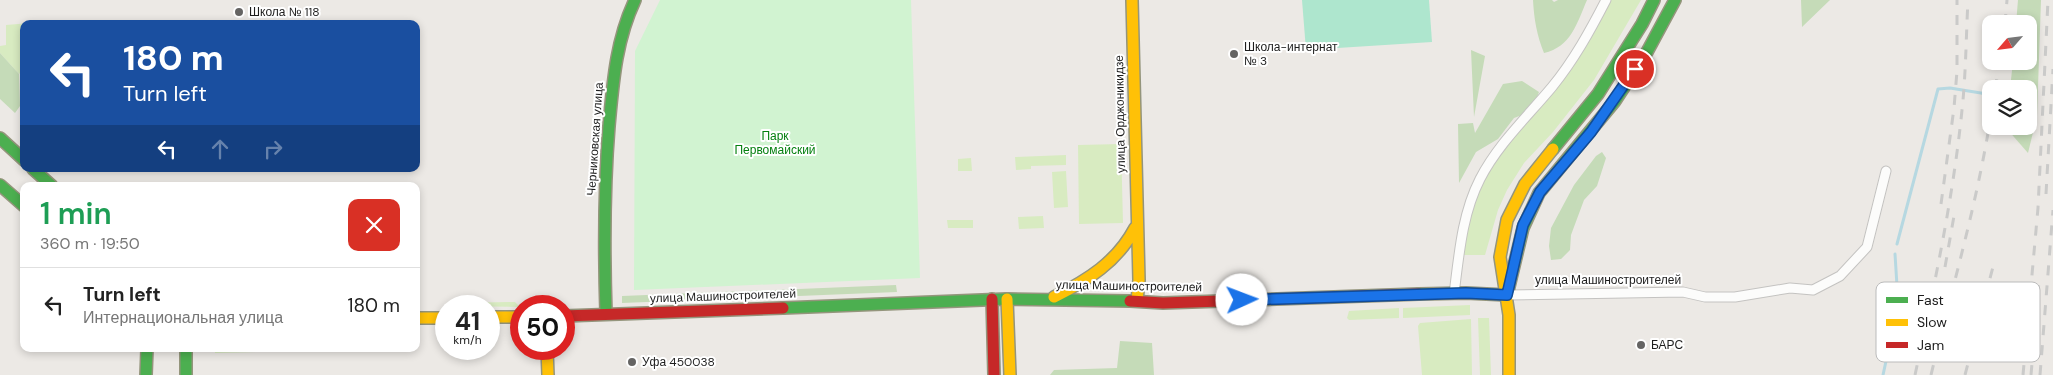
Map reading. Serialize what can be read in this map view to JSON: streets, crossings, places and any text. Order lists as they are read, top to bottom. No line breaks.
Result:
{"streets":{"main road":["улица Орджоникидзе","Черниковская улица","улица Машиностроителей"]},"crossings":[["улица Орджоникидзе","улица Машиностроителей"],["Черниковская улица","улица Машиностроителей"]],"parks":["Парк Первомайский"],"places":["Школа № 118","Школа-интернат № 3","БАРС","Уфа 450038"],"legend":["Fast","Slow","Jam"],"north":"bottom left","page":{"turn":["180 m","Turn left"],"heading":["1 min","360 m · 19:50"],"list":[{"name":"Turn left","note":"Интернациональная улица","value":"180 m"}],"speed":"41 km/h","limit":"50"}}
